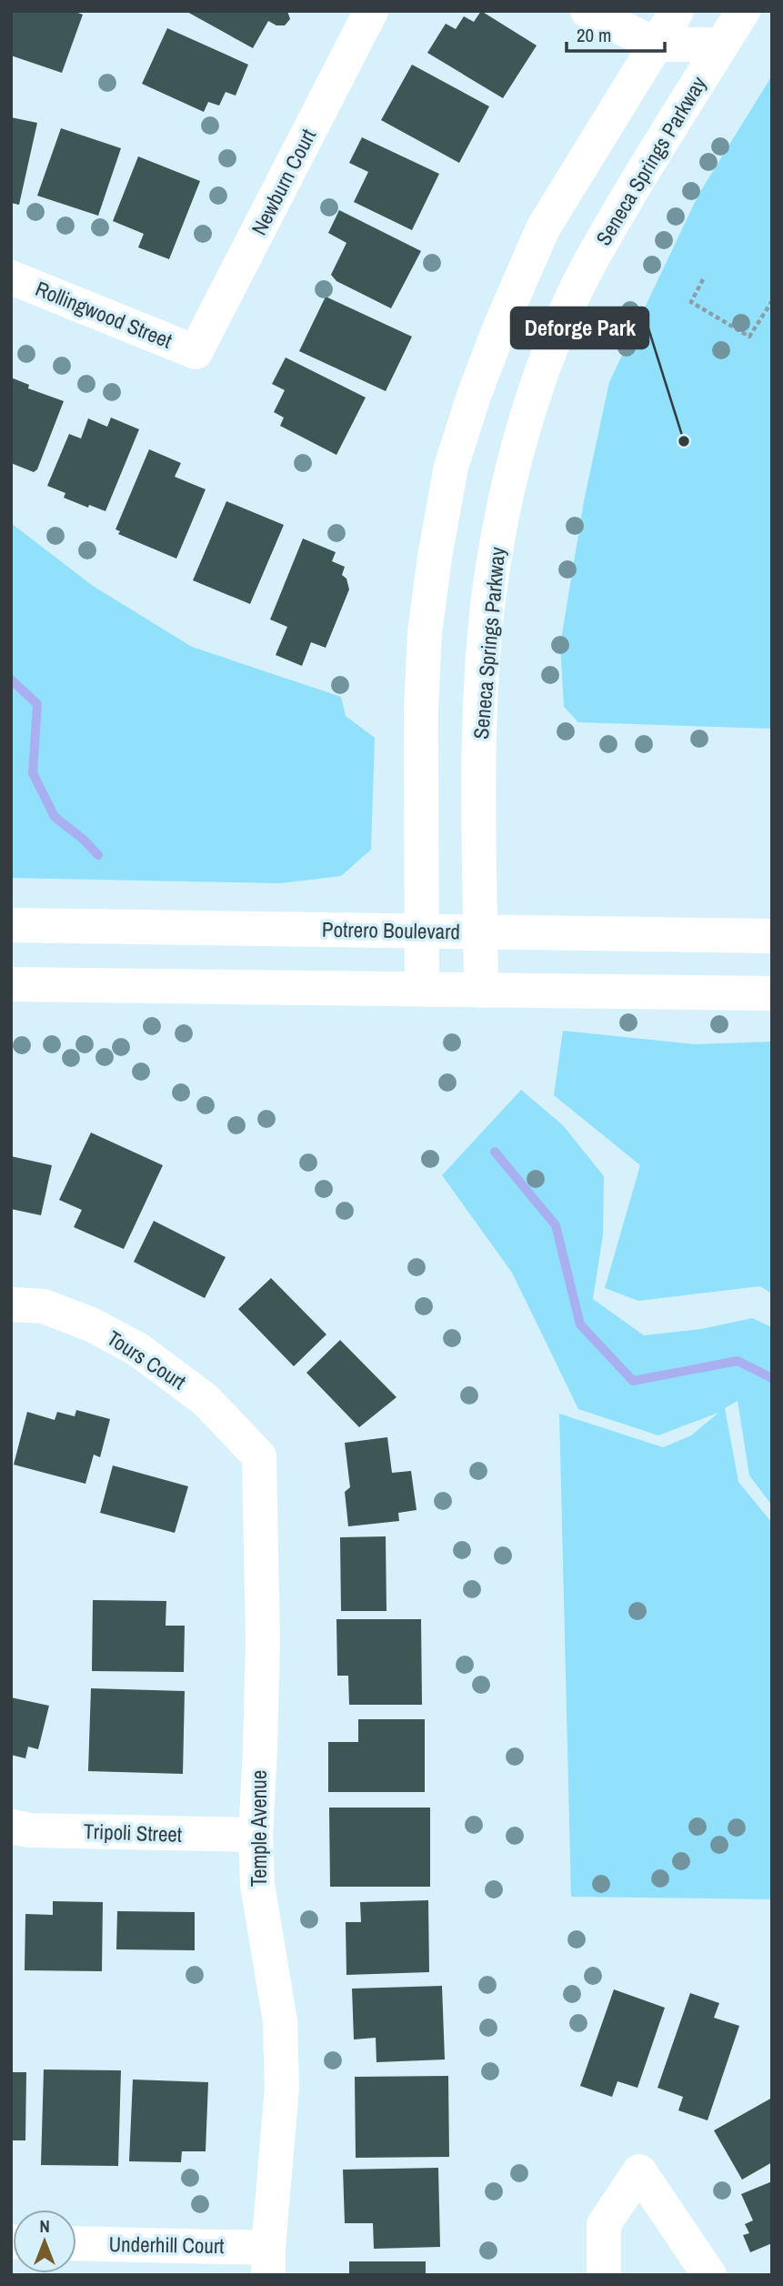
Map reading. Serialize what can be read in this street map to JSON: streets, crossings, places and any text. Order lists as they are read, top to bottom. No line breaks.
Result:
{"streets":{"street":["Seneca Springs Parkway","Newburn Court","Rollingwood Street","Potrero Boulevard","Tours Court","Temple Avenue","Tripoli Street","Underhill Court"]},"crossings":[["Seneca Springs Parkway","Potrero Boulevard"],["Newburn Court","Rollingwood Street"],["Tours Court","Temple Avenue"],["Temple Avenue","Tripoli Street"],["Temple Avenue","Underhill Court"]],"places":["Deforge Park"],"scale_bar":"20 m","north":"top"}
